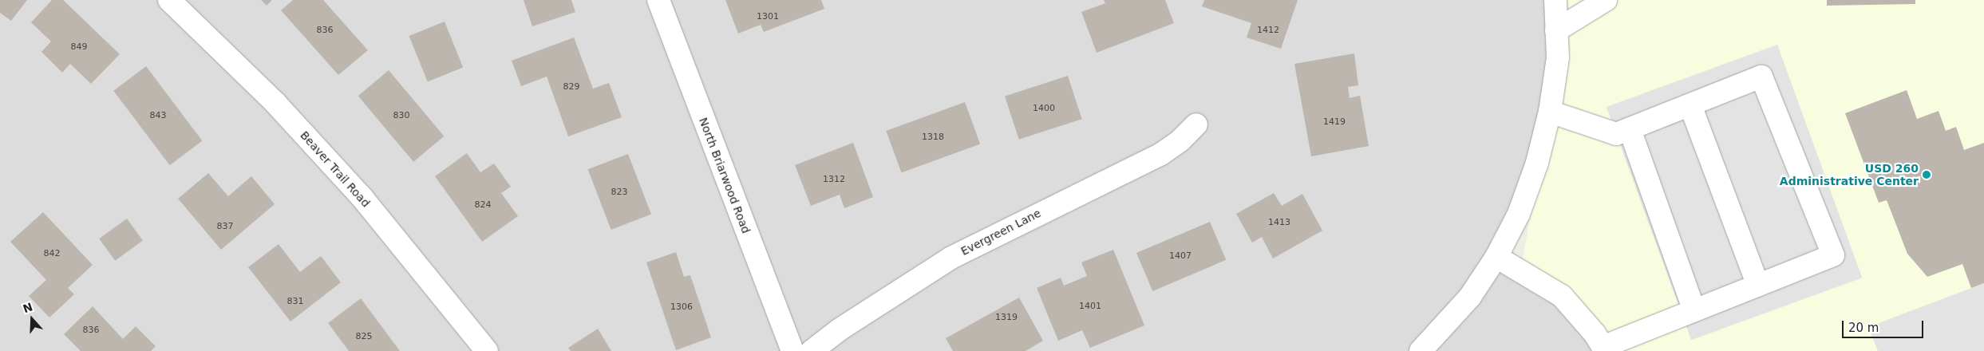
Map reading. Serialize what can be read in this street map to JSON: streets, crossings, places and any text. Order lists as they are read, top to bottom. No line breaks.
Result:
{"streets":{"street":["Beaver Trail Road","North Briarwood Road","Evergreen Lane"]},"places":["USD 260 Administrative Center"],"house_numbers":["1301","836","1412","849","829","1400","843","830","1419","1318","1312","823","824","1413","837","842","1407","831","1401","1306","1319","836","825"],"scale_bar":"20 m","north":"top"}
